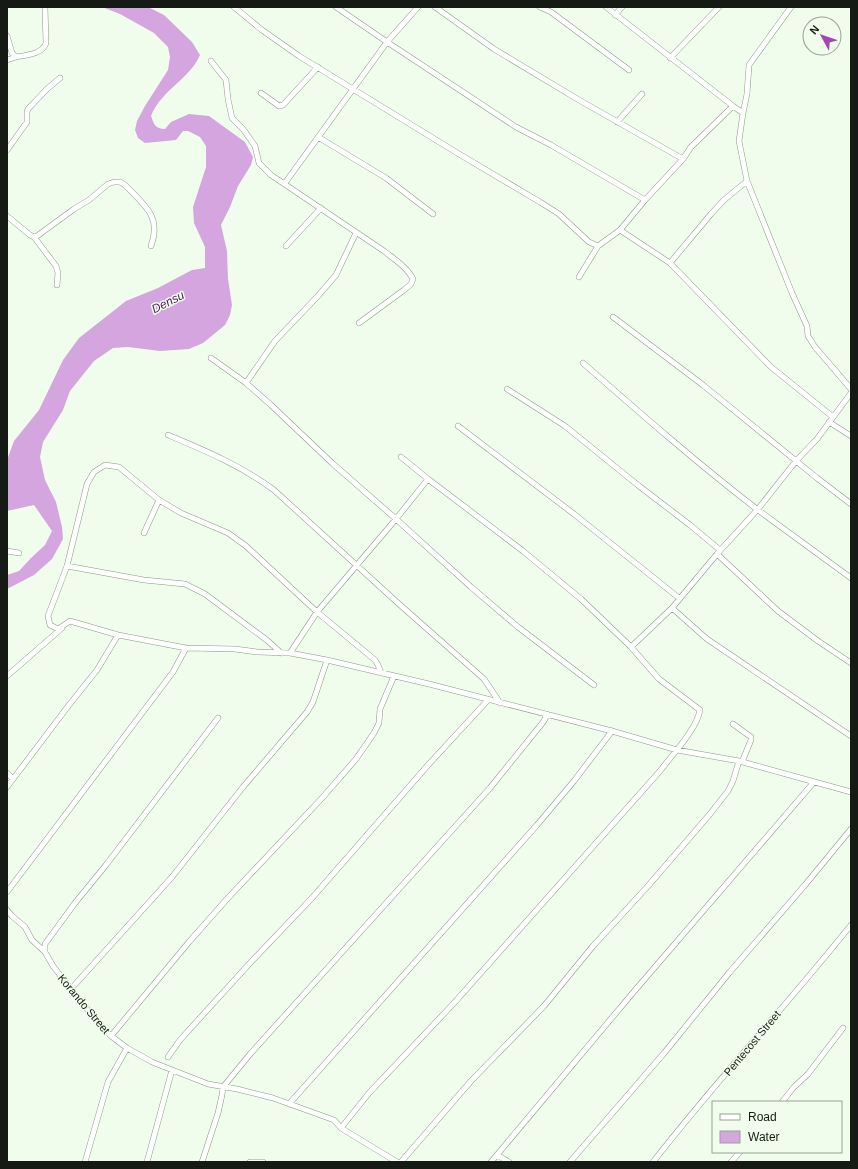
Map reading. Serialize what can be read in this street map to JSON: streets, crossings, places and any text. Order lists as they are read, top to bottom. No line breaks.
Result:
{"streets":{"street":["Korando Street","Pentecost Street"]},"water":["Densu"],"legend":["Road","Water"],"north":"top left"}
